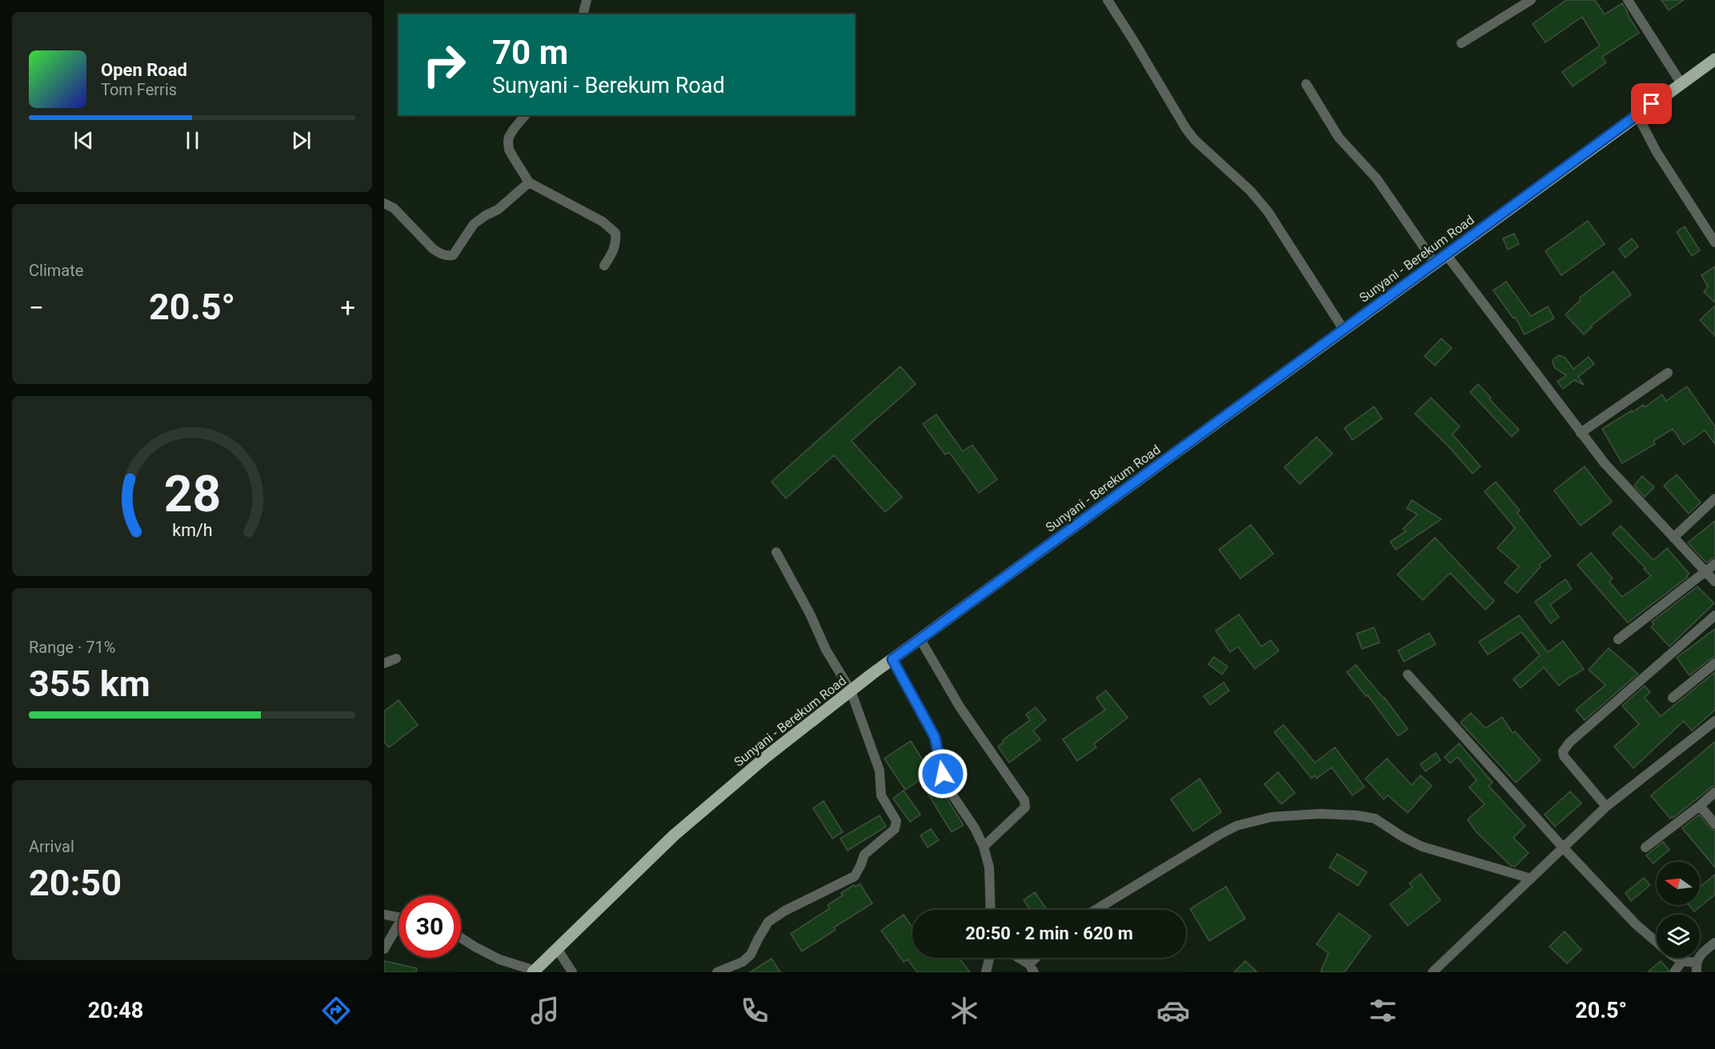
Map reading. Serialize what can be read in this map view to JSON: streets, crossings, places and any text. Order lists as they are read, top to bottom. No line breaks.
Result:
{"streets":{"main road":["Sunyani - Berekum Road"]},"north":"left","page":{"turn":["70 m","Sunyani - Berekum Road"],"song":["Open Road","Tom Ferris"],"tile":["Climate",["Range · 71%","355 km"],["Arrival","20:50"]],"heat":["−","20.5°","+"],"limit":"30","trip":"20:50 · 2 min · 620 m","tabs":["20:48","20.5°"],"gauge":["28","km/h"]}}
